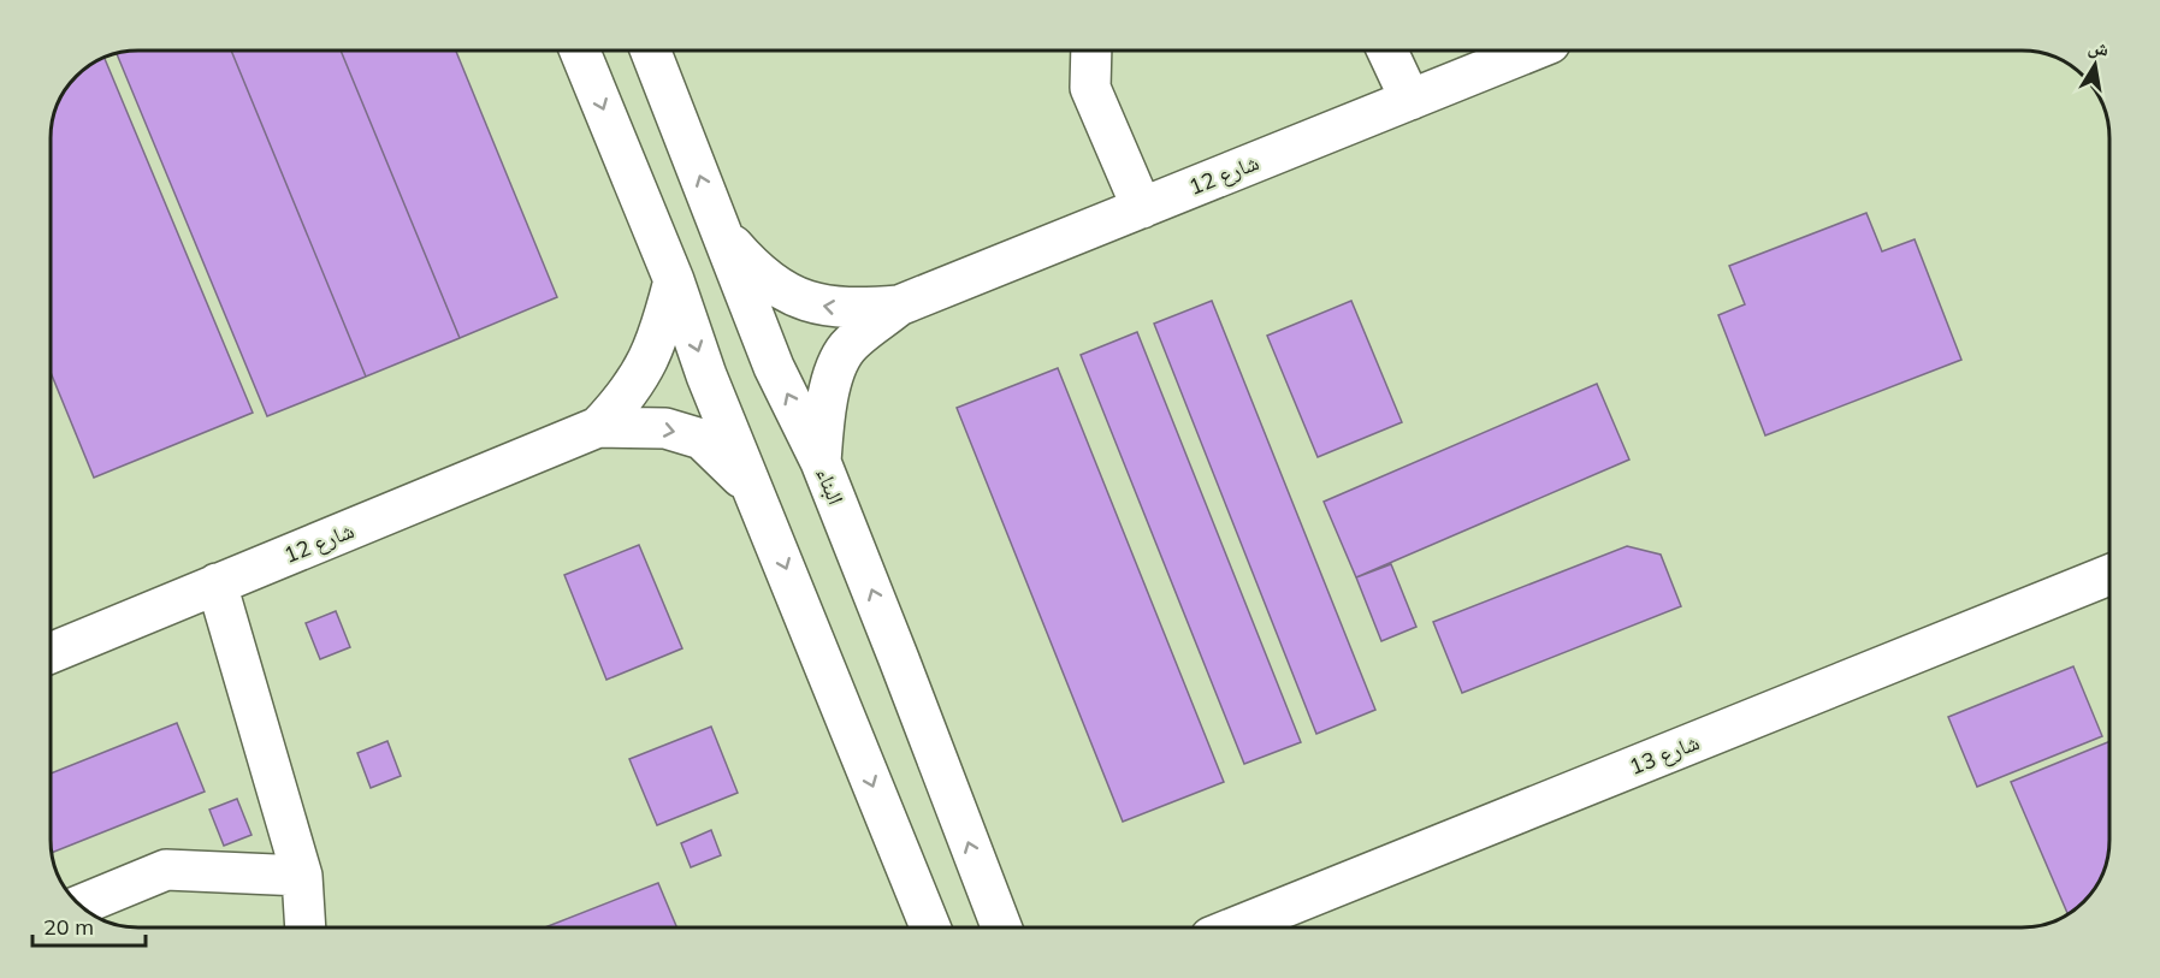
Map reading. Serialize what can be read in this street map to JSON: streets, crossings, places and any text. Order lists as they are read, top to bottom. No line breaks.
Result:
{"streets":{"street":["شارع 12","البناء","شارع 13"]},"crossings":[["شارع 12","البناء"]],"scale_bar":"20 m","north":"top"}
